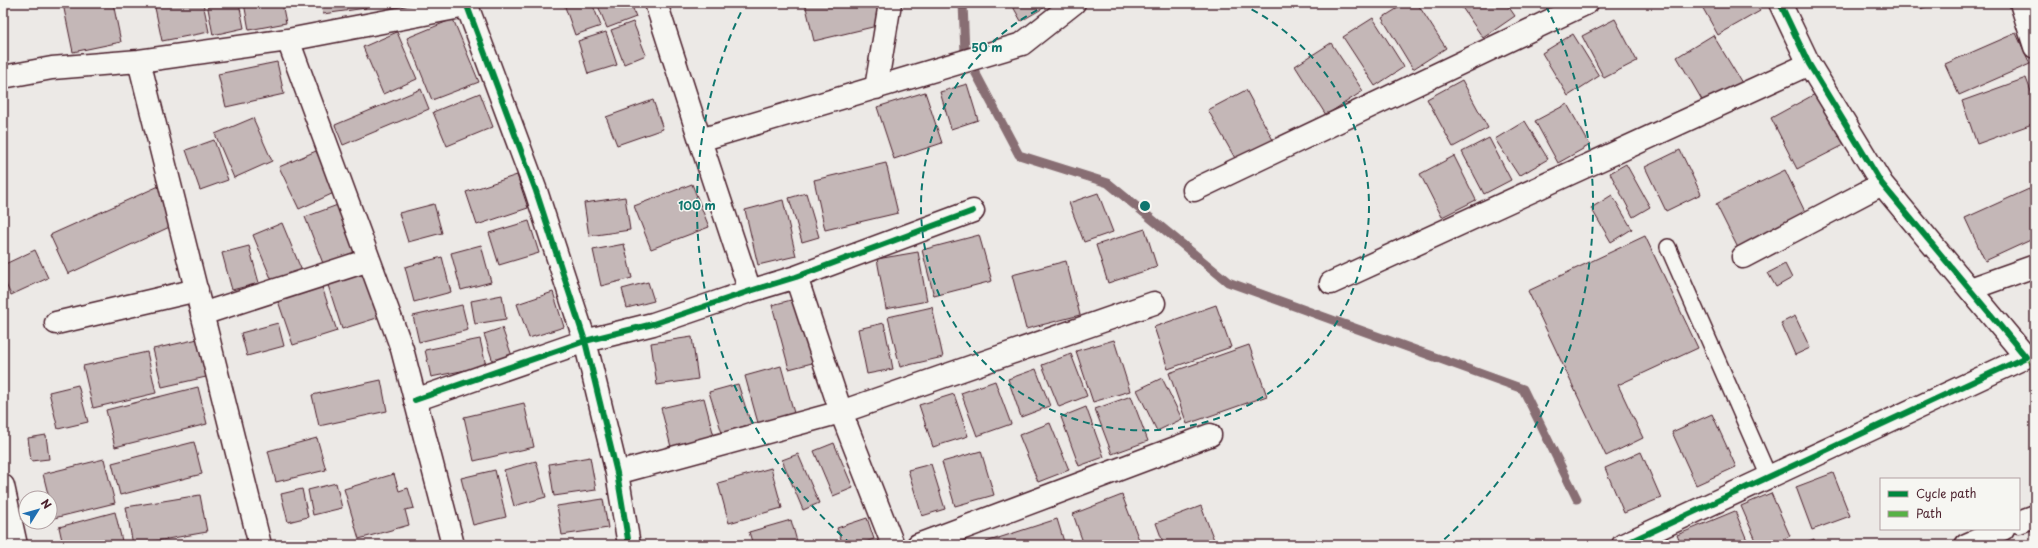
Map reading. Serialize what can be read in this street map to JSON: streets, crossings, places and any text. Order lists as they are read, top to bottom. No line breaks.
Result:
{"legend":["Cycle path","Path"],"north":"top right","rings":["50 m","100 m"]}
